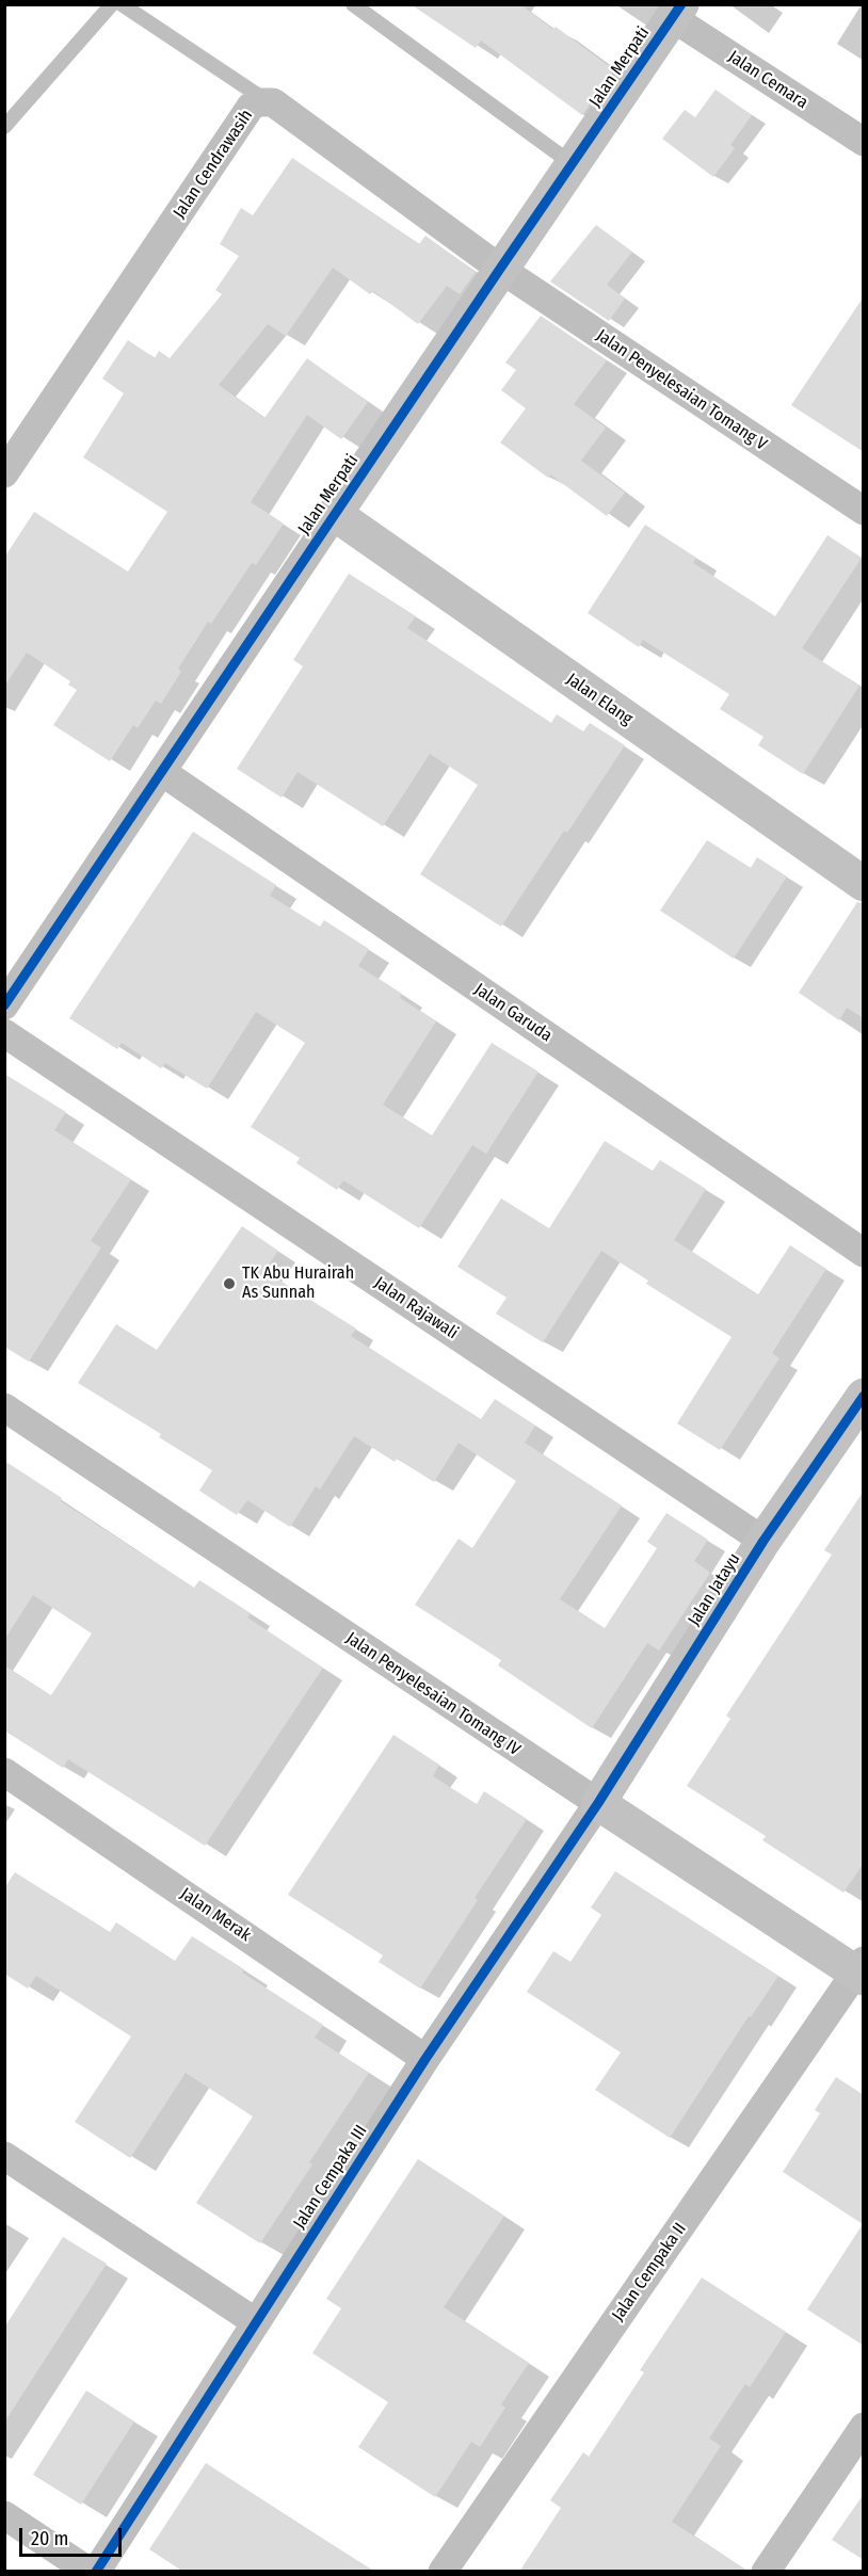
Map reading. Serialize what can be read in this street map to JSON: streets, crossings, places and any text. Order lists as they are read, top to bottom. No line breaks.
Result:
{"streets":{"street":["Jalan Merpati","Jalan Cemara","Jalan Cendrawasih","Jalan Penyelesaian Tomang V","Jalan Elang","Jalan Garuda","Jalan Rajawali","Jalan Jatayu","Jalan Penyelesaian Tomang IV","Jalan Merak","Jalan Cempaka III","Jalan Cempaka II"]},"crossings":[["Jalan Merpati","Jalan Cemara"],["Jalan Merpati","Jalan Cendrawasih"],["Jalan Merpati","Jalan Penyelesaian Tomang V"],["Jalan Merpati","Jalan Elang"],["Jalan Merpati","Jalan Garuda"],["Jalan Cendrawasih","Jalan Penyelesaian Tomang V"],["Jalan Rajawali","Jalan Jatayu"],["Jalan Jatayu","Jalan Penyelesaian Tomang IV"],["Jalan Jatayu","Jalan Cempaka III"],["Jalan Penyelesaian Tomang IV","Jalan Cempaka III"],["Jalan Penyelesaian Tomang IV","Jalan Cempaka II"],["Jalan Merak","Jalan Cempaka III"]],"places":["TK Abu Hurairah As Sunnah"],"scale_bar":"20 m"}
